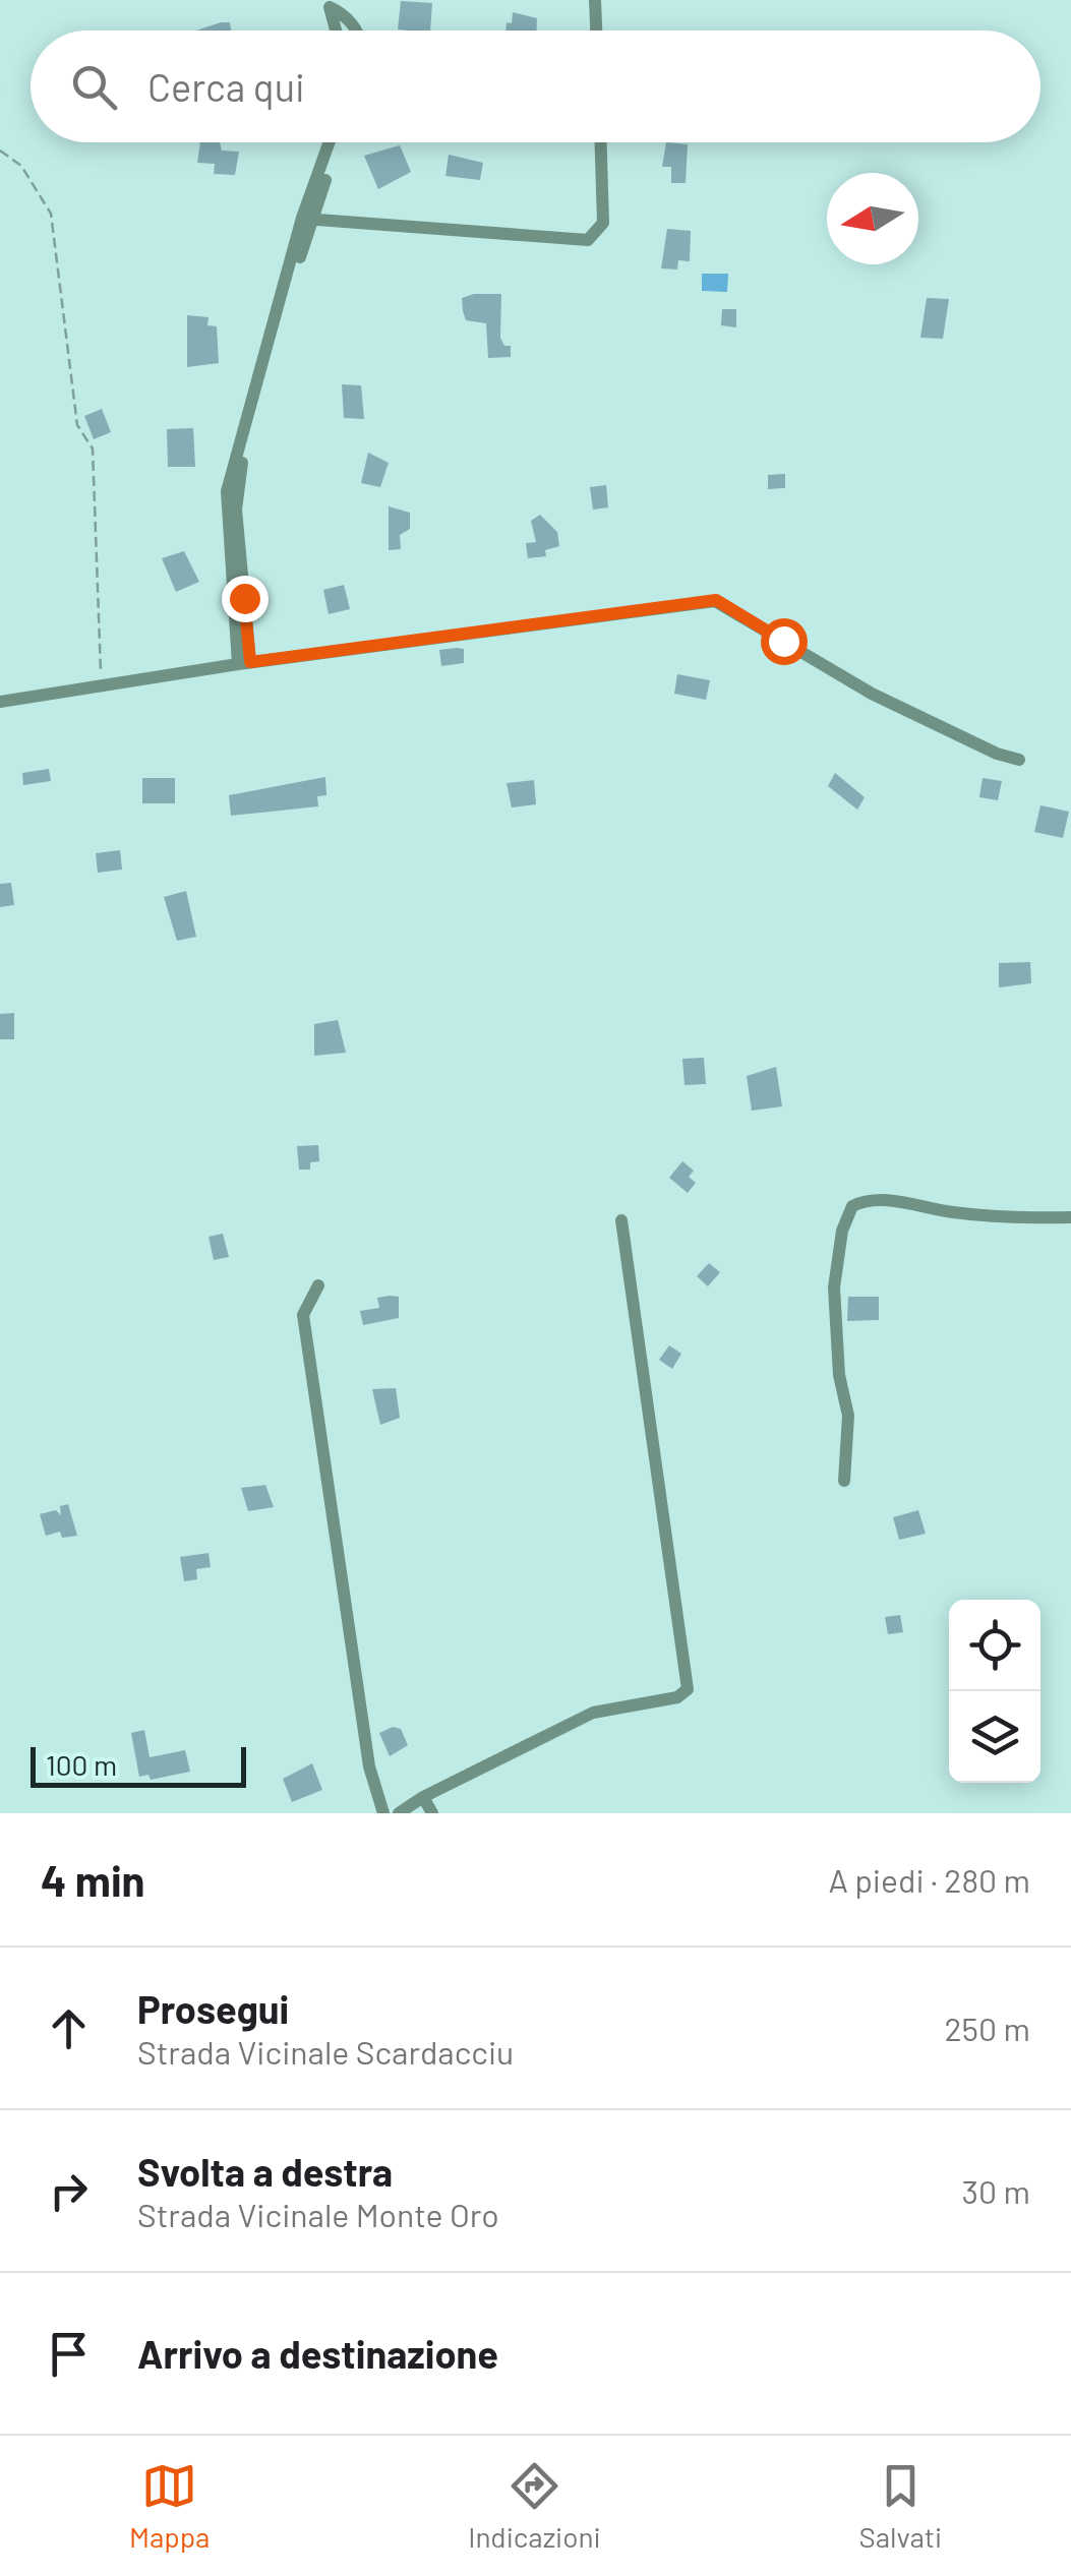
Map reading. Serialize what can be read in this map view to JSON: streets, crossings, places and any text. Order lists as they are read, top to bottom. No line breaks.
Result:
{"scale_bar":"100 m","north":"left","page":{"search":"Cerca qui","scale":"100 m","heading":["4 min","A piedi · 280 m"],"list":[["Prosegui","Strada Vicinale Scardacciu","250 m"],["Svolta a destra","Strada Vicinale Monte Oro","30 m"],"Arrivo a destinazione"],"nav":["Mappa","Indicazioni","Salvati"]}}
